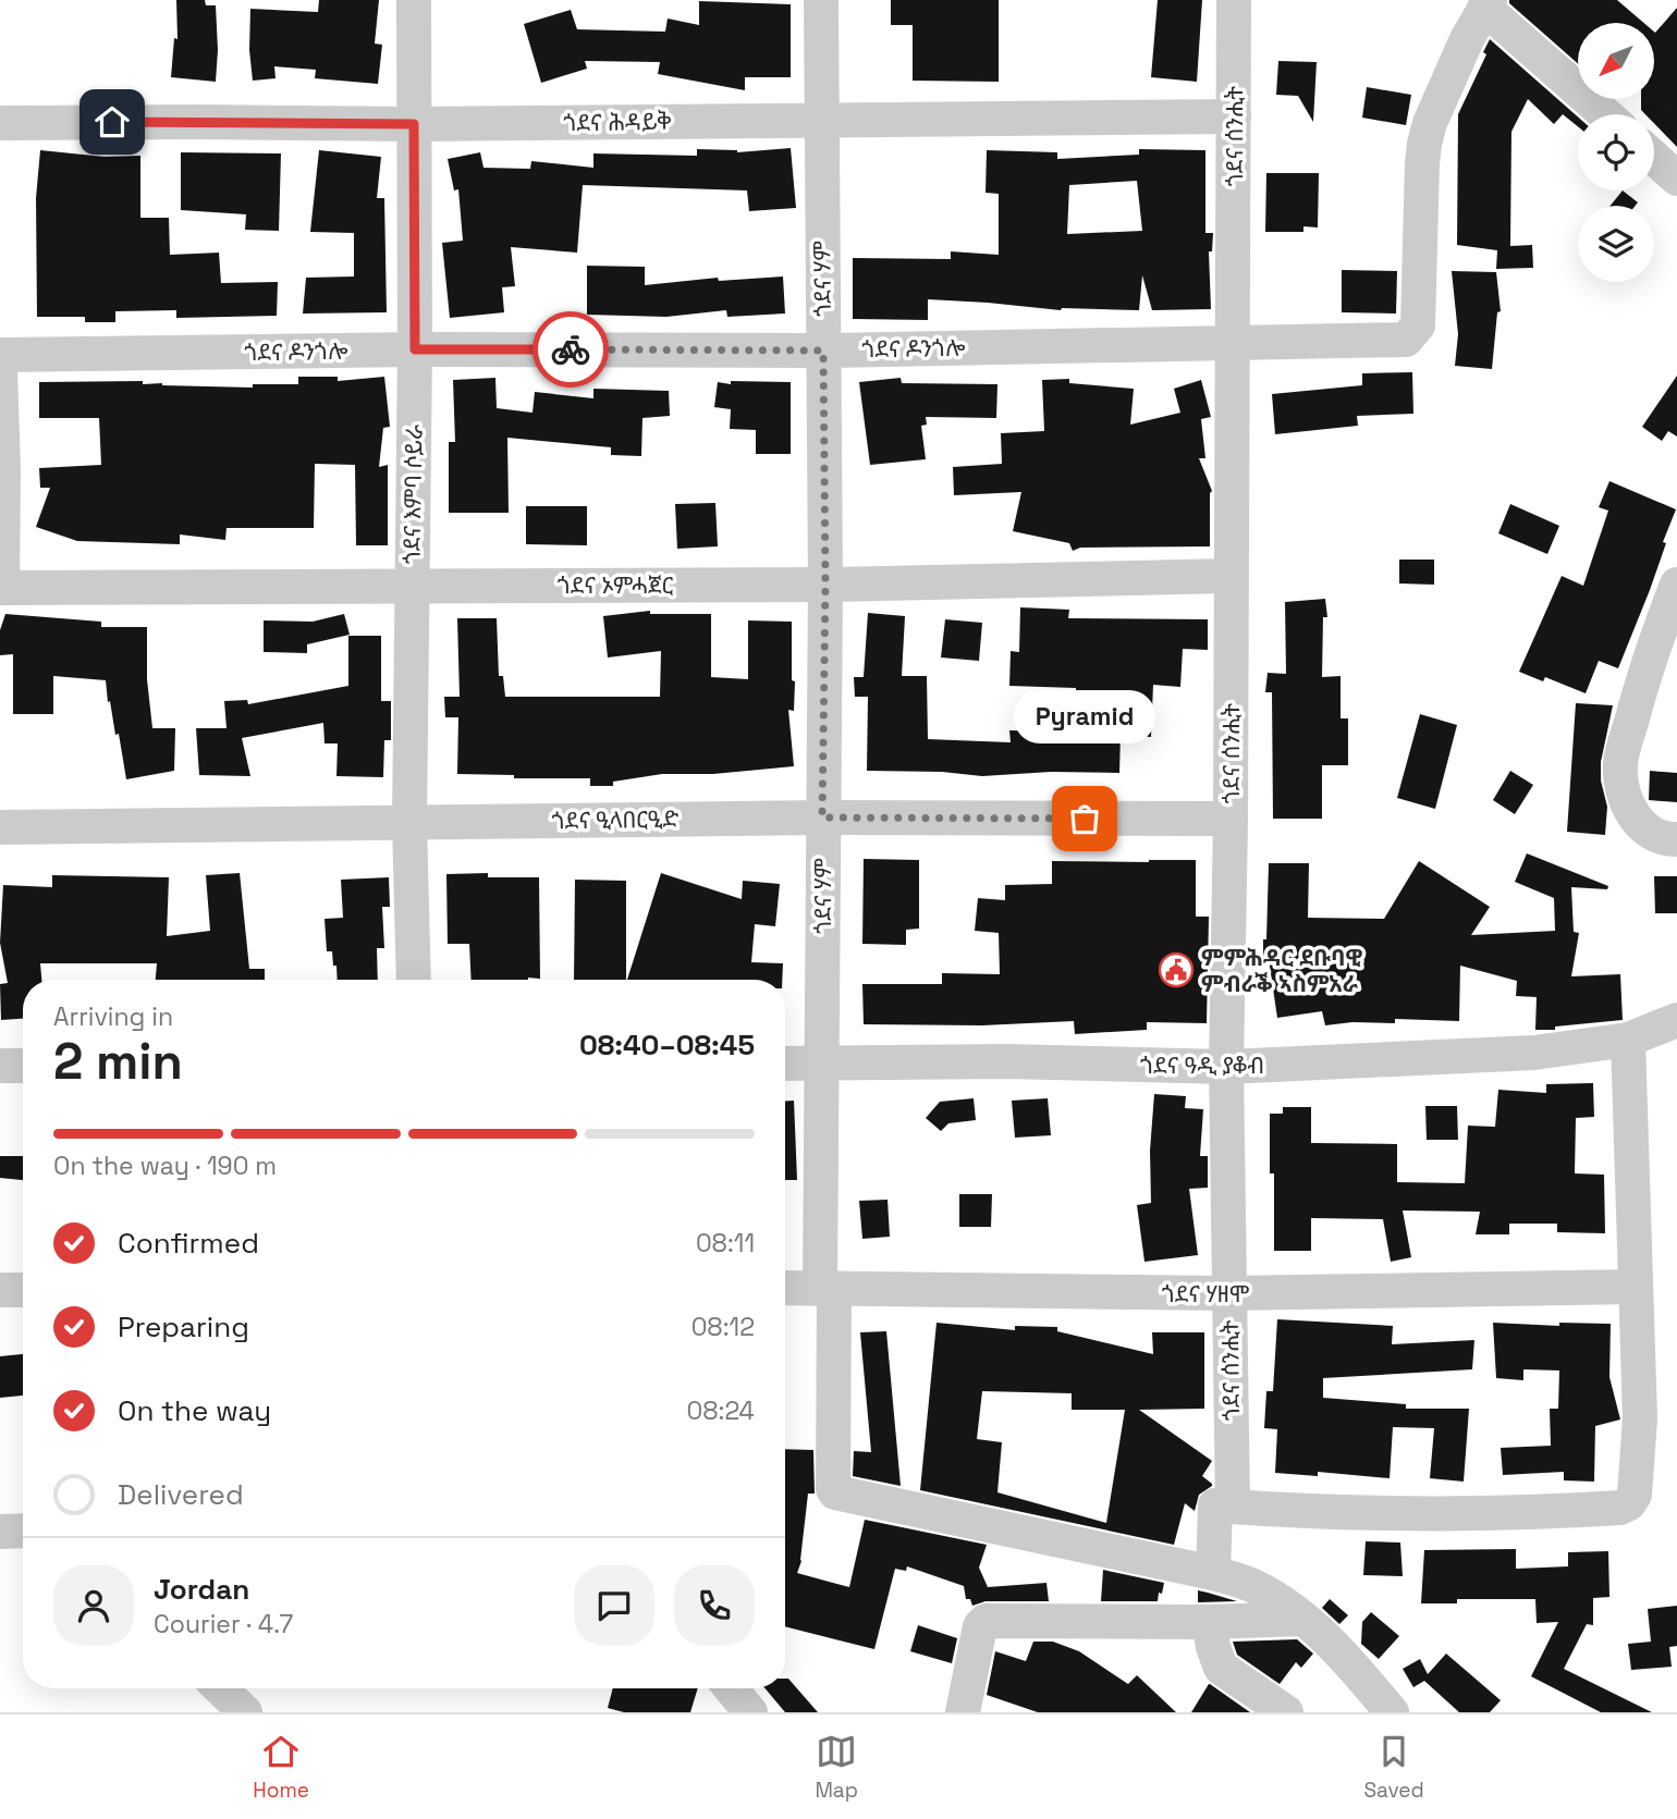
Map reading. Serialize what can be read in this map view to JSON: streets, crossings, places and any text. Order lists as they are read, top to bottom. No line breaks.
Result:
{"streets":{"street":["ጎደና ሕዳይቅ","ጎደና ሰንሒት","ጎደና ሃም","ጎደና ዶንጎሎ","ጎደና እምባ ሶይራ","ጎደና ኦምሓጀር","ጎደና ዒላበርዒድ","ጎደና ዓዲ ያቆብ","ጎደና ሃዘሞ"]},"crossings":[["ጎደና ሕዳይቅ","ጎደና ሰንሒት"],["ጎደና ሕዳይቅ","ጎደና ሃም"],["ጎደና ሕዳይቅ","ጎደና እምባ ሶይራ"],["ጎደና ሰንሒት","ጎደና ሃም"],["ጎደና ሰንሒት","ጎደና ዶንጎሎ"],["ጎደና ሰንሒት","ጎደና ኦምሓጀር"],["ጎደና ሰንሒት","ጎደና ዒላበርዒድ"],["ጎደና ሰንሒት","ጎደና ዓዲ ያቆብ"],["ጎደና ሰንሒት","ጎደና ሃዘሞ"],["ጎደና ሃም","ጎደና ዶንጎሎ"],["ጎደና ሃም","ጎደና ኦምሓጀር"],["ጎደና ሃም","ጎደና ዒላበርዒድ"],["ጎደና ሃም","ጎደና ዓዲ ያቆብ"],["ጎደና ሃም","ጎደና ሃዘሞ"],["ጎደና ዶንጎሎ","ጎደና እምባ ሶይራ"],["ጎደና እምባ ሶይራ","ጎደና ኦምሓጀር"],["ጎደና እምባ ሶይራ","ጎደና ዒላበርዒድ"]],"places":{"other":["Pyramid"],"public building":["ምምሕዳር ደቡባዊ ምብራቕ ኣስምአራ"]},"north":"bottom left","page":{"bubble":"Pyramid","heading":["2 min","Arriving in","08:40–08:45"],"panel":["Jordan","Courier · 4.7"],"bar":"On the way · 190 m","list":[["Confirmed","08:11"],["Preparing","08:12"],["On the way","08:24"],"Delivered"],"tabs":["Home","Map","Saved"]}}
